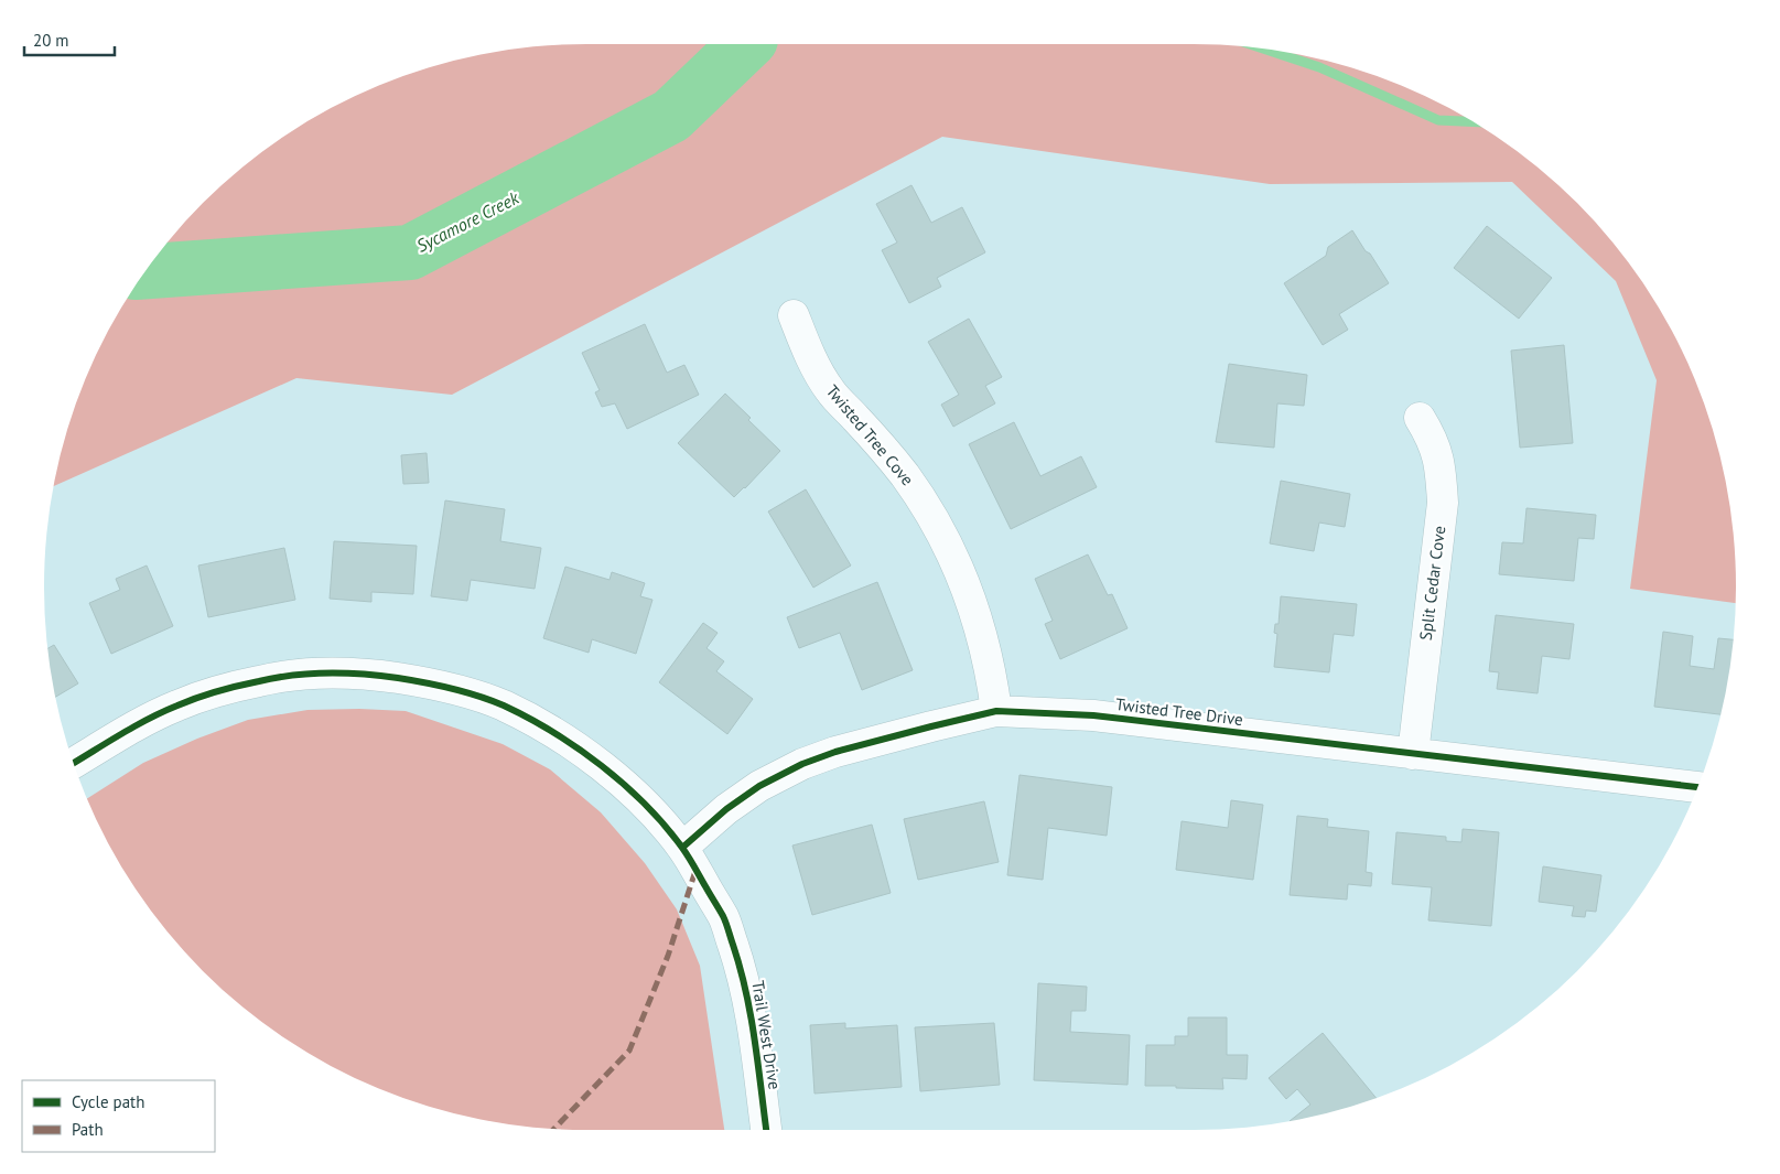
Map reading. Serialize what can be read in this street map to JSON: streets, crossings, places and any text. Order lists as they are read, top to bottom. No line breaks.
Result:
{"streets":{"street":["Twisted Tree Cove","Split Cedar Cove","Twisted Tree Drive","Trail West Drive"]},"crossings":[["Twisted Tree Cove","Twisted Tree Drive"],["Split Cedar Cove","Twisted Tree Drive"],["Twisted Tree Drive","Trail West Drive"]],"water":["Sycamore Creek"],"legend":["Cycle path","Path"],"scale_bar":"20 m"}
